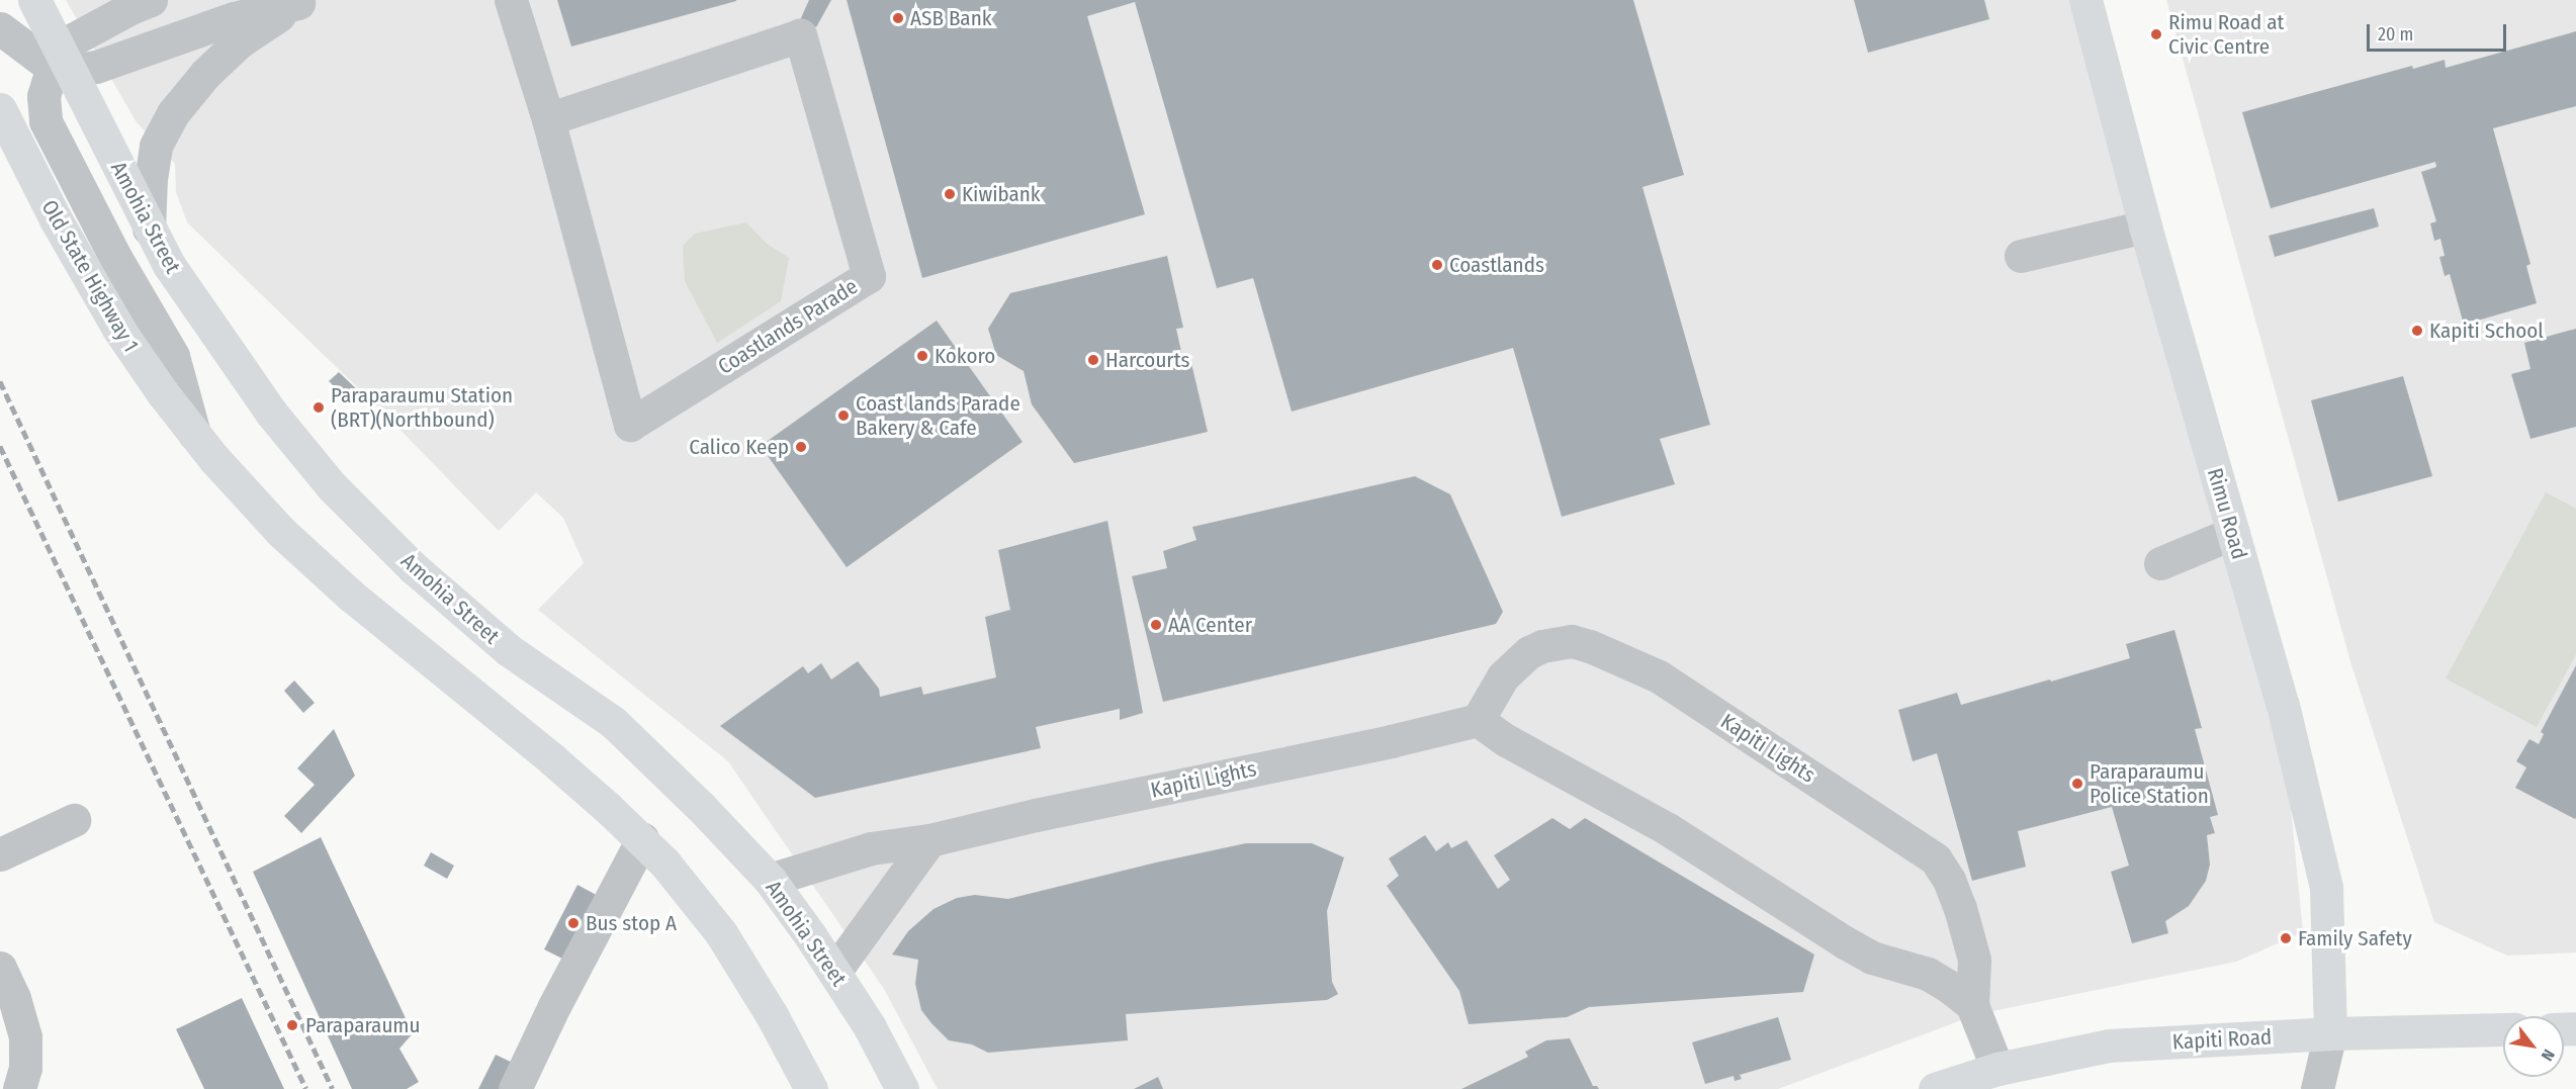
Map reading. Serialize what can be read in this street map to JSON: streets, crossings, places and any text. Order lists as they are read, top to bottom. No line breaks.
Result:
{"streets":{"main road":["Amohia Street","Old State Highway 1","Rimu Road","Kapiti Road"],"street":["Coastlands Parade","Kapiti Lights"]},"crossings":[["Amohia Street","Kapiti Lights"],["Rimu Road","Kapiti Road"],["Kapiti Lights","Kapiti Road"]],"places":["ASB Bank","Rimu Road at Civic Centre","Kiwibank","Coastlands","Kapiti School","Kokoro","Harcourts","Paraparaumu Station (BRT)(Northbound)","Coast lands Parade Bakery & Cafe","Calico Keep","AA Center","Paraparaumu Police Station","Bus stop A","Family Safety","Paraparaumu"],"scale_bar":"20 m","north":"bottom right"}
